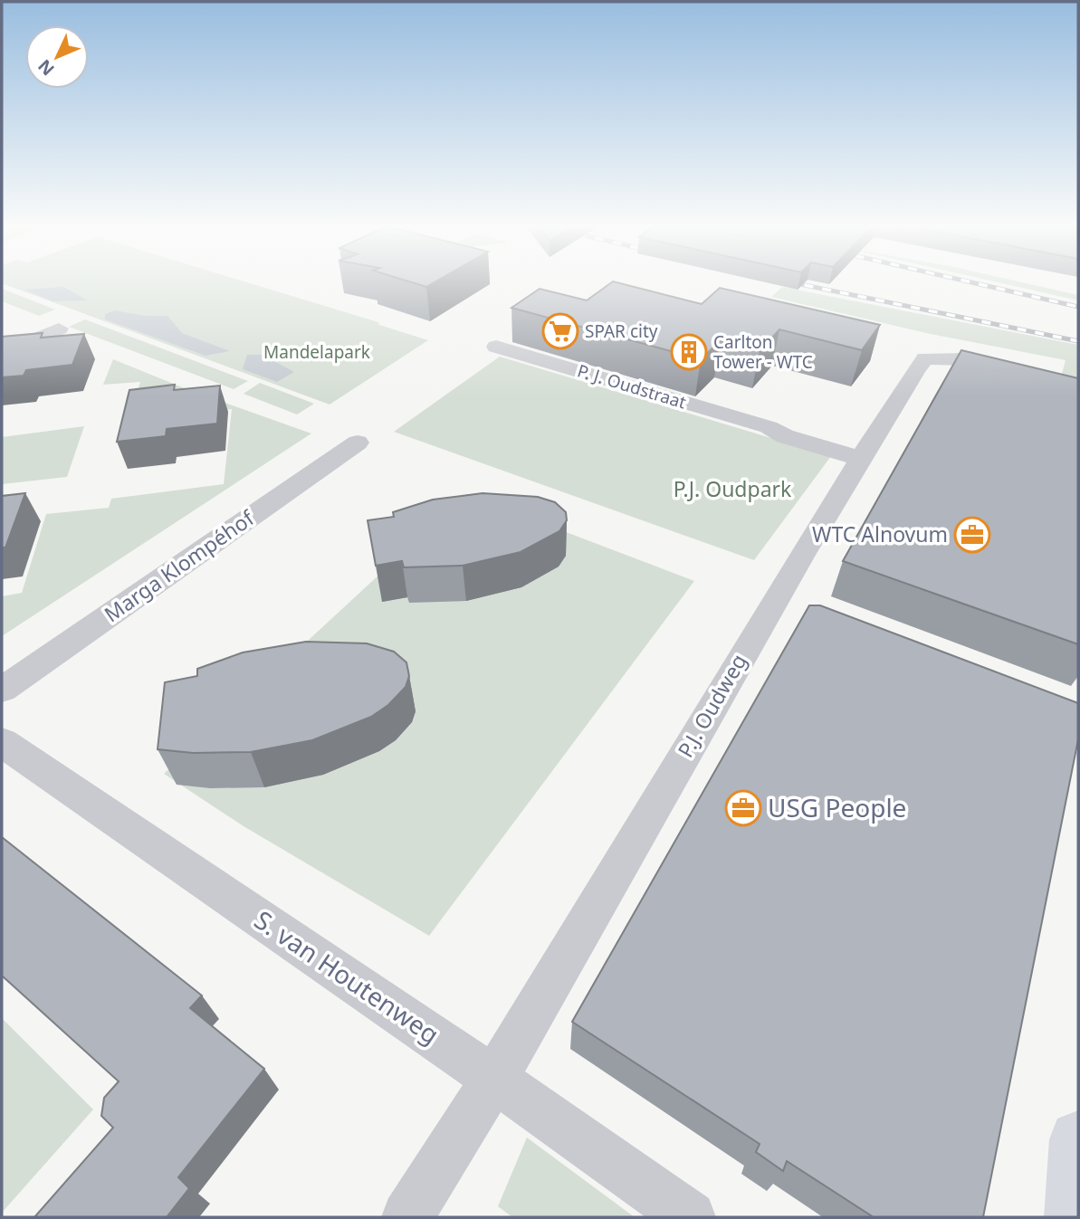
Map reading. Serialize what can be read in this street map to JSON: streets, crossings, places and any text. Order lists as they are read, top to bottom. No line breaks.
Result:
{"streets":{"street":["P. J. Oudstraat","Marga Klompéhof","P.J. Oudweg","S. van Houtenweg"]},"crossings":[["P. J. Oudstraat","P.J. Oudweg"],["P.J. Oudweg","S. van Houtenweg"]],"parks":["Mandelapark","P.J. Oudpark"],"places":{"supermarket":["SPAR city"],"building":["Carlton Tower - WTC"],"office":["WTC Alnovum","USG People"]},"north":"bottom left"}
